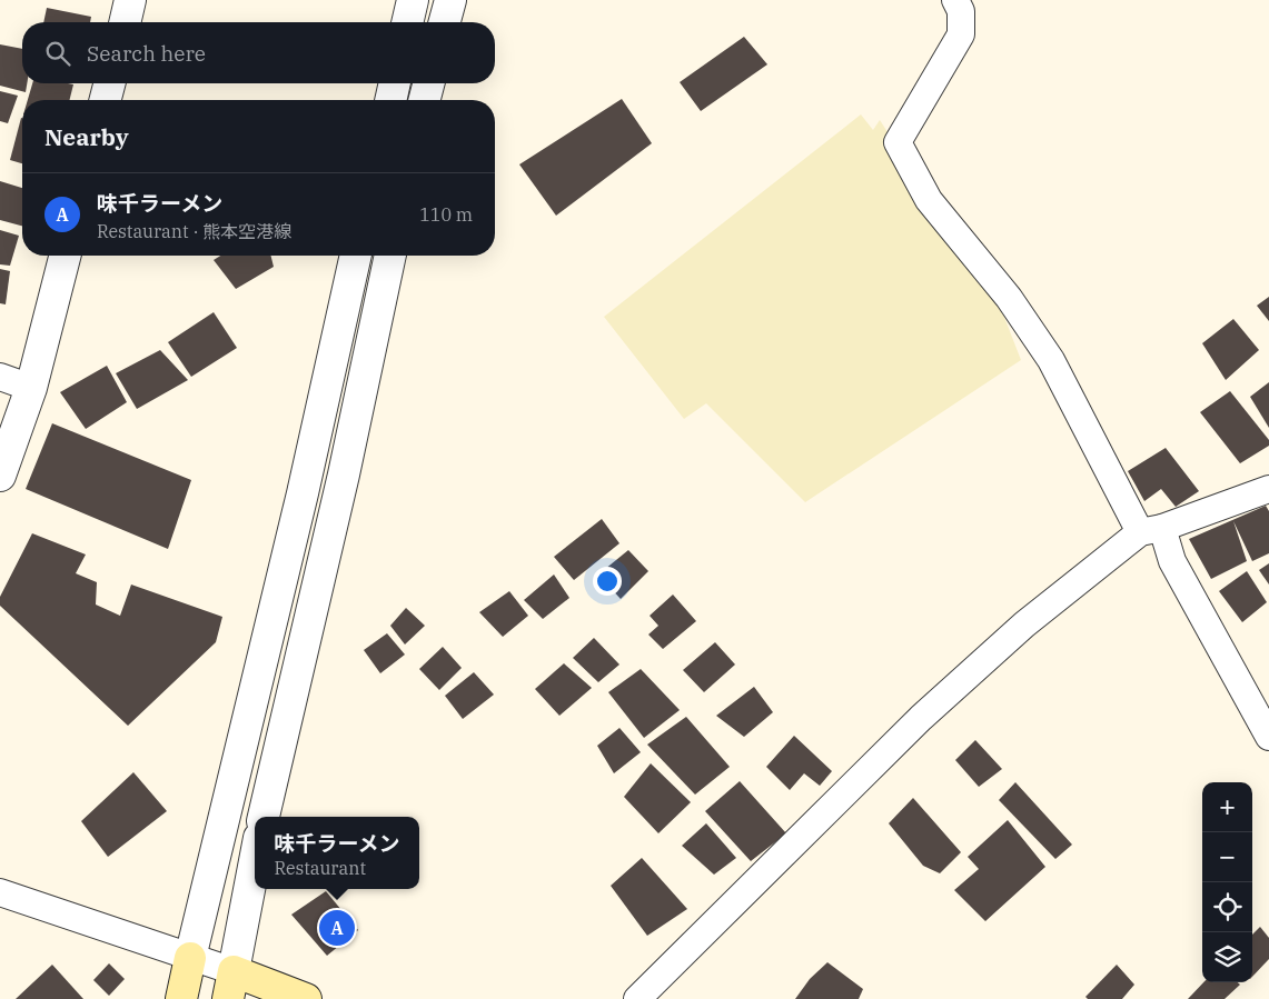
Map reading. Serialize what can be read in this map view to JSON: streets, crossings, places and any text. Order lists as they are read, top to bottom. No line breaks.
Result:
{"page":{"search":"Search here","heading":"Nearby","list":[{"mark":"A","name":"味千ラーメン","note":"Restaurant · 熊本空港線","value":"110 m"}],"map_buttons":["+","−"],"popup":["味千ラーメン","Restaurant"],"pins":"A"}}
